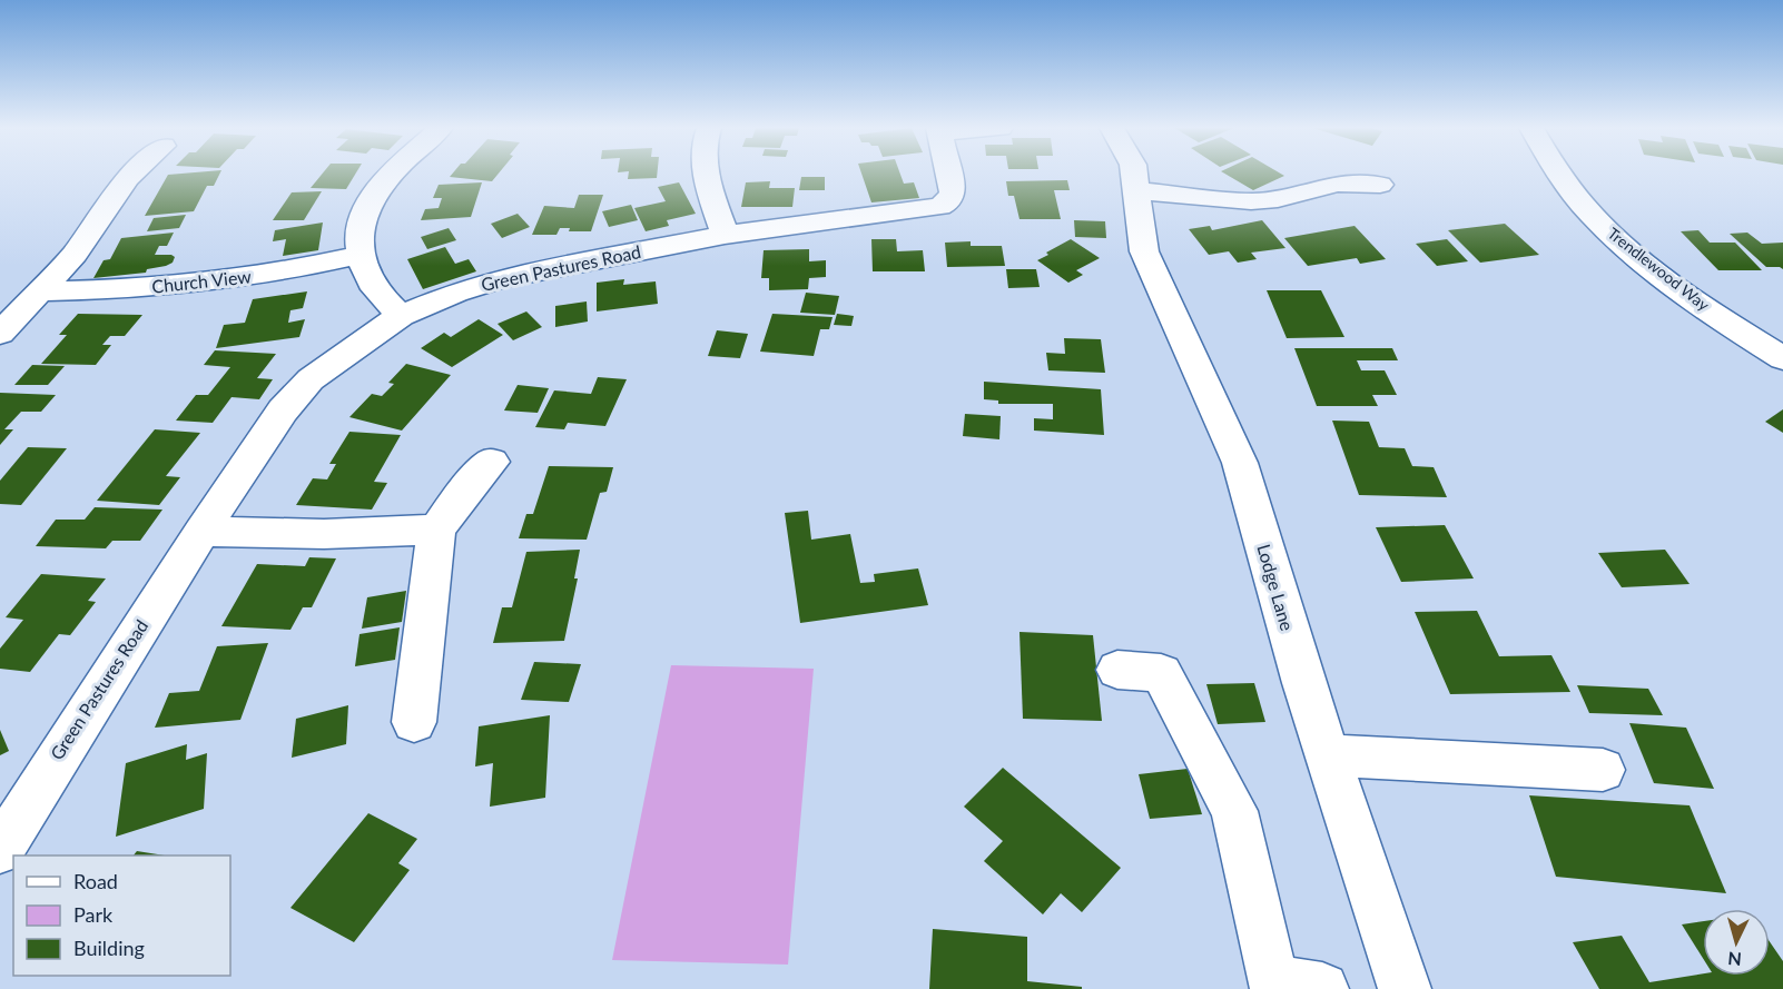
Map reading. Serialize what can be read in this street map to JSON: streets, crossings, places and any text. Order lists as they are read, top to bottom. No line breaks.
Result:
{"streets":{"street":["Green Pastures Road","Trendlewood Way","Church View","Lodge Lane"]},"legend":["Road","Park","Building"],"north":"bottom"}
